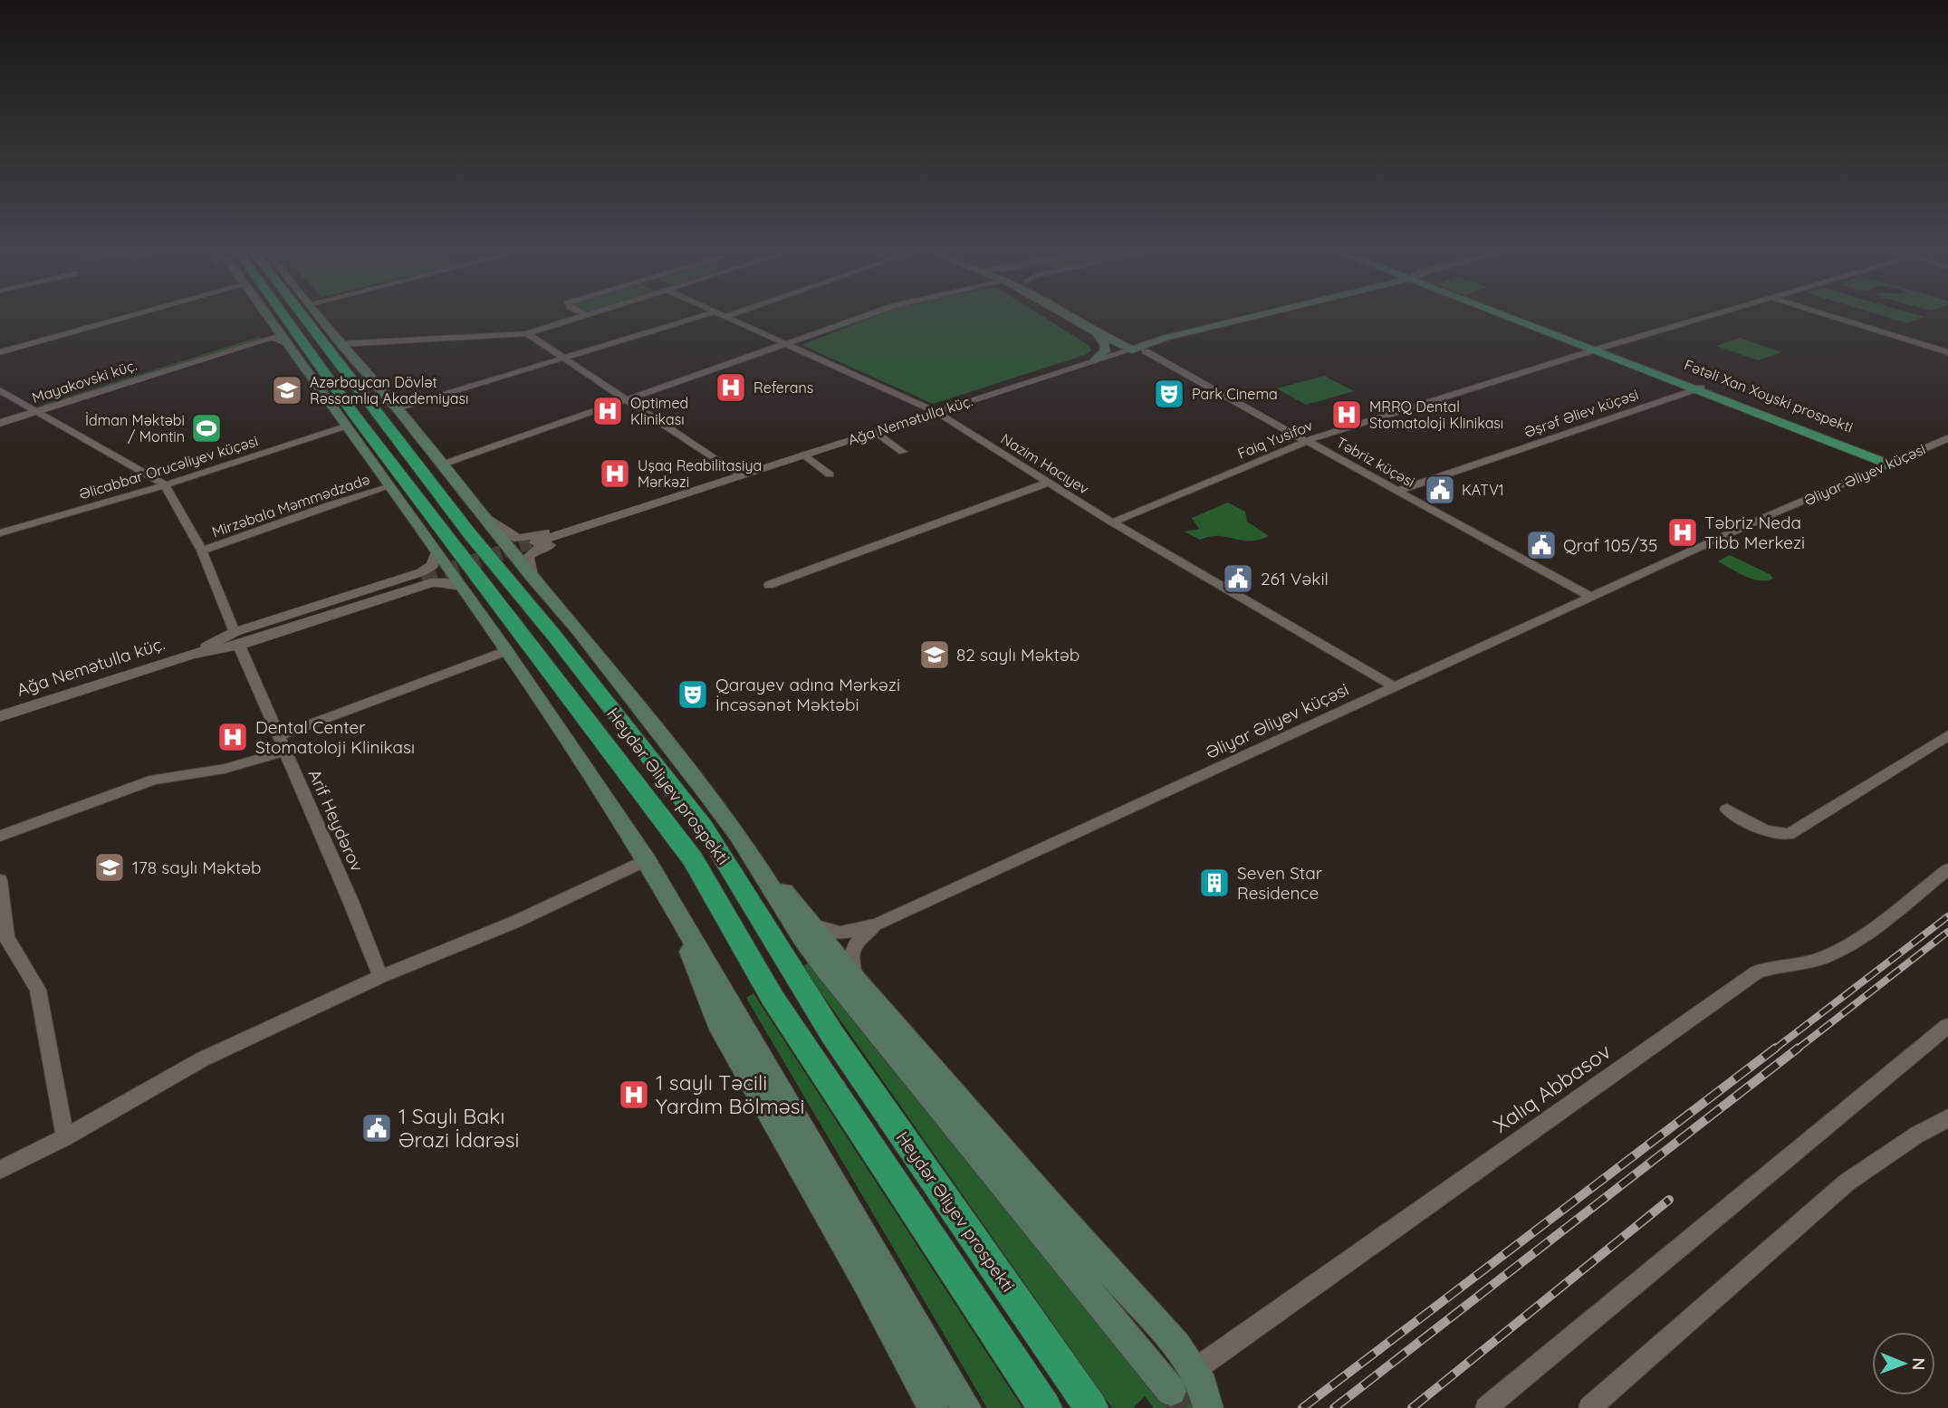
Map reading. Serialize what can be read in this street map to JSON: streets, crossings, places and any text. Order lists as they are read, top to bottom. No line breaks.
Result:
{"streets":{"highway":["Heydər Əliyev prospekti"],"main road":["Fətəli Xan Xoyski prospekti","Təbriz küçəsi"],"street":["Mayakovski küç.","Əşrəf Əliev küçəsi","Ağa Nemətulla küç.","Faiq Yusifov","Nazim Hacıyev","Əlicabbar Orucəliyev küçəsi","Əliyar Əliyev küçəsi","Mirzəbala Məmmədzadə","Arif Heydərov","Xalıq Abbasov"]},"crossings":[["Mayakovski küç.","Heydər Əliyev prospekti"],["Fətəli Xan Xoyski prospekti","Əşrəf Əliev küçəsi"],["Fətəli Xan Xoyski prospekti","Faiq Yusifov"],["Fətəli Xan Xoyski prospekti","Əliyar Əliyev küçəsi"],["Əşrəf Əliev küçəsi","Təbriz küçəsi"],["Ağa Nemətulla küç.","Təbriz küçəsi"],["Ağa Nemətulla küç.","Nazim Hacıyev"],["Ağa Nemətulla küç.","Arif Heydərov"],["Faiq Yusifov","Təbriz küçəsi"],["Faiq Yusifov","Nazim Hacıyev"],["Təbriz küçəsi","Əliyar Əliyev küçəsi"],["Nazim Hacıyev","Əliyar Əliyev küçəsi"],["Əlicabbar Orucəliyev küçəsi","Arif Heydərov"],["Mirzəbala Məmmədzadə","Arif Heydərov"]],"places":{"hospital":["Referans","Optimed Klinikası","MRRQ Dental Stomatoloji Klinikası","Uşaq Reabilitasiya Mərkəzi","Təbriz Neda Tibb Merkezi","Dental Center Stomatoloji Klinikası","1 saylı Təcili Yardım Bölməsi"],"school or university":["Azərbaycan Dövlət Rəssamlıq Akademiyası","82 saylı Məktəb","178 saylı Məktəb"],"theatre":["Park Cinema","Qarayev adına Mərkəzi İncəsənət Məktəbi"],"sports":["İdman Məktəbi / Montin"],"public building":["KATV1","Qraf 105/35","261 Vəkil","1 Saylı Bakı Ərazi İdarəsi"],"building":["Seven Star Residence"]},"north":"right"}
